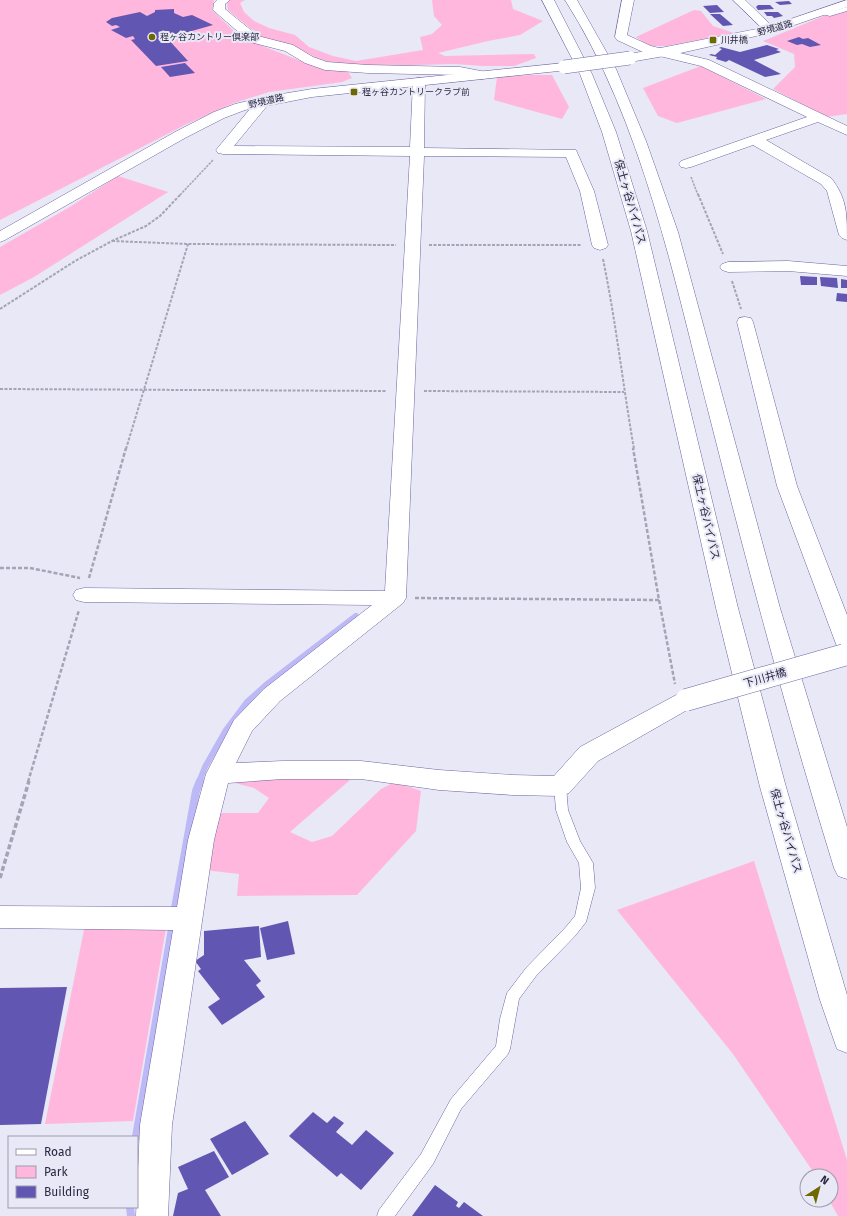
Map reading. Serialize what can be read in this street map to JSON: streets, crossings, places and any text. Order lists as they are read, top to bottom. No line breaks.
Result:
{"streets":{"main road":["野境道路","保土ヶ谷バイパス","下川井橋"]},"places":{"other":["程ヶ谷カントリー倶楽部"],"transit":["川井橋","程ヶ谷カントリークラブ前"]},"legend":["Road","Park","Building"],"north":"top right"}
